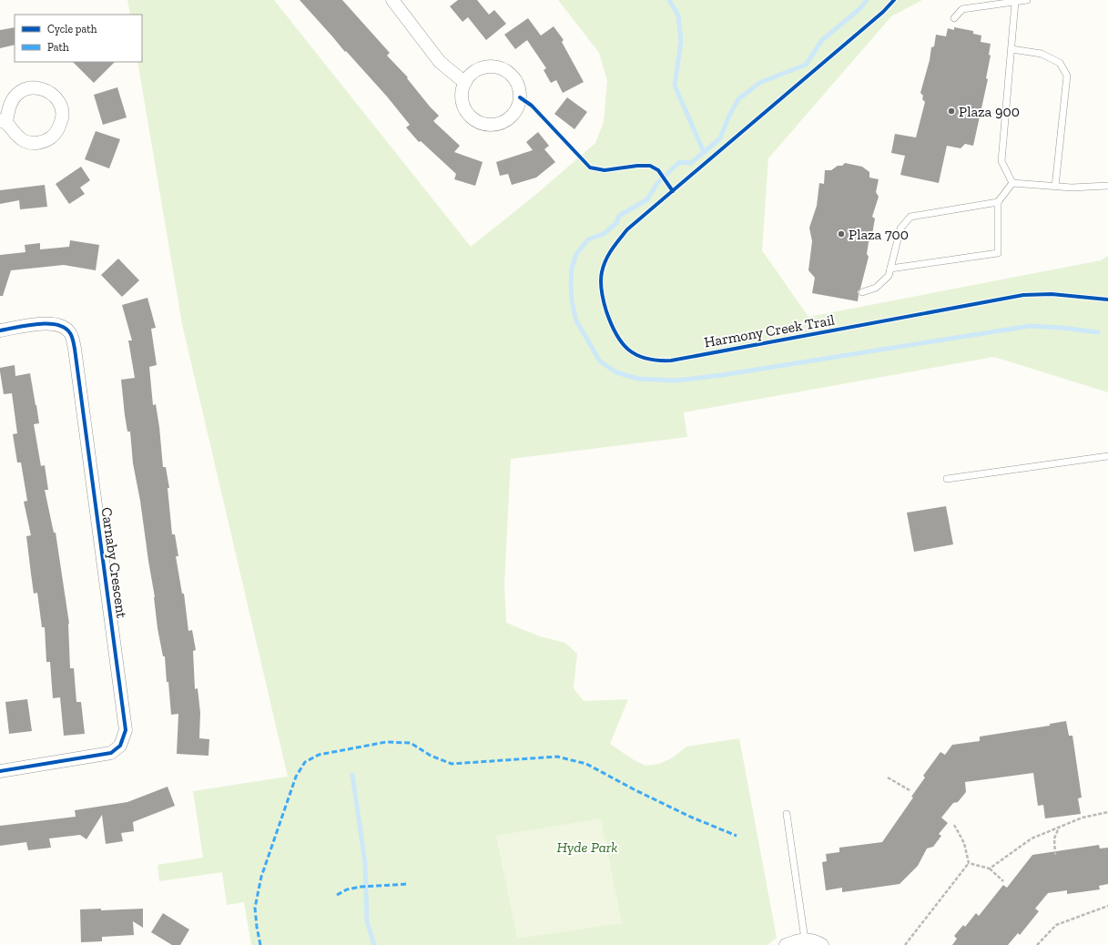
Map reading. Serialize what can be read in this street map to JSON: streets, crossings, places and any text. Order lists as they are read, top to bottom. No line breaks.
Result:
{"streets":{"street":["Carnaby Crescent"],"cycle path":["Harmony Creek Trail"]},"parks":["Hyde Park"],"places":["Plaza 900","Plaza 700"],"legend":["Cycle path","Path"]}
